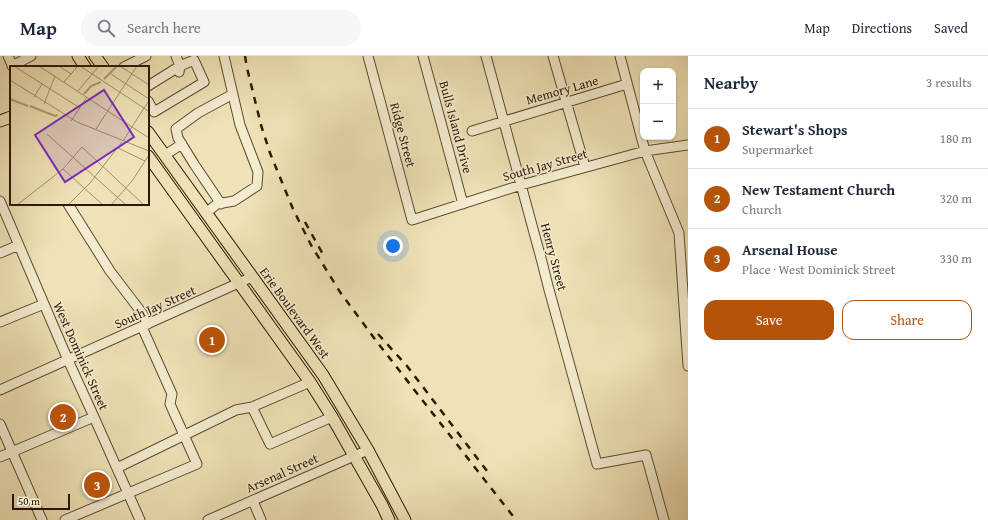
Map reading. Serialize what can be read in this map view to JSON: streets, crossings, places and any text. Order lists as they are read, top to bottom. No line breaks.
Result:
{"streets":{"main road":["Erie Boulevard West"],"street":["Memory Lane","Bulls Island Drive","Ridge Street","South Jay Street","Henry Street","West Dominick Street","Arsenal Street"]},"crossings":[["Memory Lane","Henry Street"],["Bulls Island Drive","South Jay Street"],["Ridge Street","South Jay Street"],["South Jay Street","Henry Street"],["South Jay Street","Erie Boulevard West"],["South Jay Street","West Dominick Street"],["Erie Boulevard West","Arsenal Street"]],"scale_bar":"50 m","page":{"header":"Map","search":"Search here","nav":["Map","Directions","Saved"],"heading":["Nearby","3 results"],"map_buttons":["+","−"],"list":[{"mark":"1","name":"Stewart's Shops","note":"Supermarket","value":"180 m"},{"mark":"2","name":"New Testament Church","note":"Church","value":"320 m"},{"mark":"3","name":"Arsenal House","note":"Place · West Dominick Street","value":"330 m"}],"buttons":["Save","Share"],"pins":["1","2","3"],"scale":"50 m"}}
